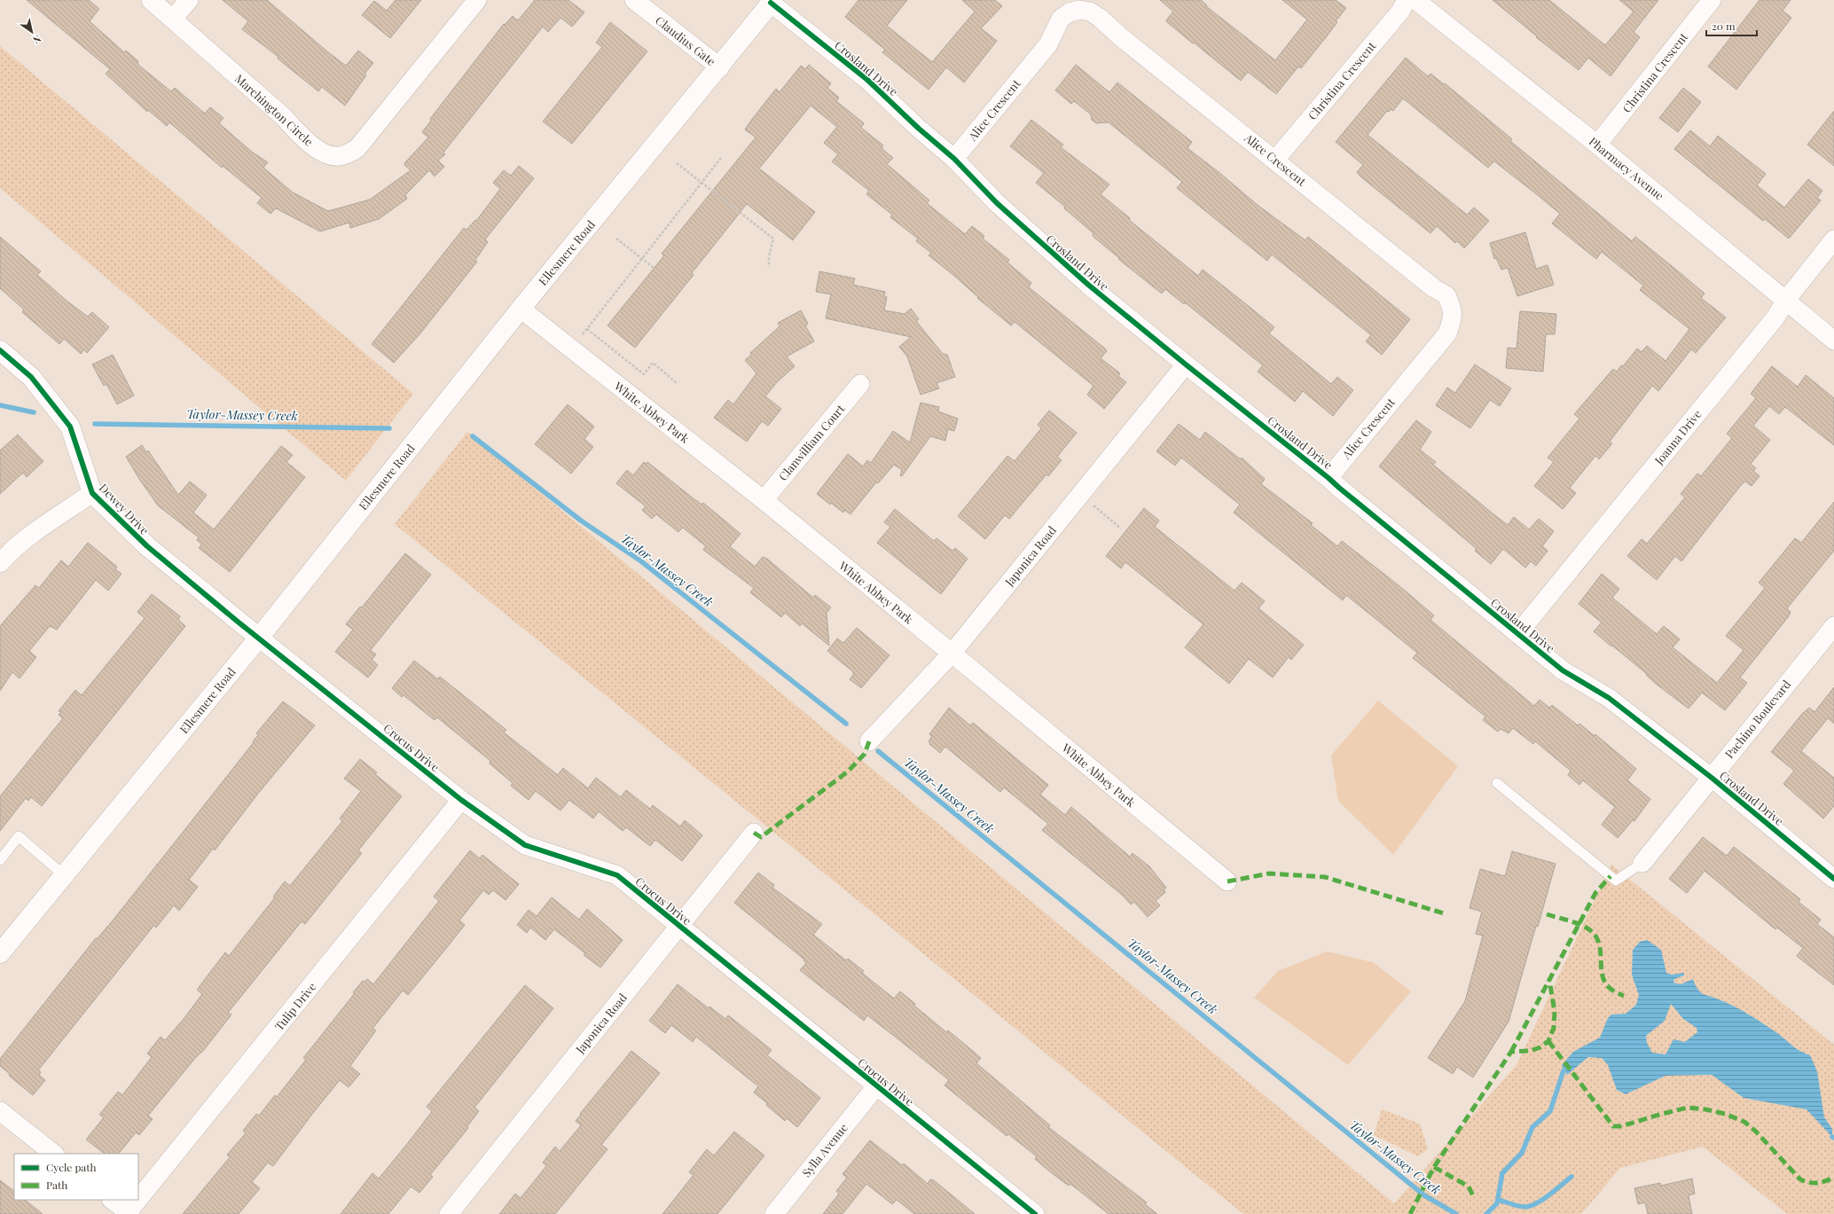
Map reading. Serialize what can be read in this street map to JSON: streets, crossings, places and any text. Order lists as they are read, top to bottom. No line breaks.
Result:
{"streets":{"main road":["Ellesmere Road","Dewey Drive"],"street":["Claudius Gate","Crosland Drive","Christina Crescent","Marchington Circle","Alice Crescent","Pharmacy Avenue","White Abbey Park","Joanna Drive","Clanwilliam Court","Japonica Road","Pachino Boulevard","Crocus Drive","Tulip Drive","Sylla Avenue"]},"crossings":[["Claudius Gate","Ellesmere Road"],["Crosland Drive","Alice Crescent"],["Crosland Drive","Ellesmere Road"],["Crosland Drive","Joanna Drive"],["Crosland Drive","Japonica Road"],["Crosland Drive","Pachino Boulevard"],["Christina Crescent","Alice Crescent"],["Christina Crescent","Pharmacy Avenue"],["Pharmacy Avenue","Joanna Drive"],["Ellesmere Road","White Abbey Park"],["Ellesmere Road","Dewey Drive"],["Ellesmere Road","Crocus Drive"],["White Abbey Park","Clanwilliam Court"],["White Abbey Park","Japonica Road"],["Dewey Drive","Crocus Drive"],["Japonica Road","Crocus Drive"],["Crocus Drive","Tulip Drive"],["Crocus Drive","Sylla Avenue"]],"water":["Taylor-Massey Creek"],"legend":["Cycle path","Path"],"scale_bar":"20 m","north":"bottom right"}
